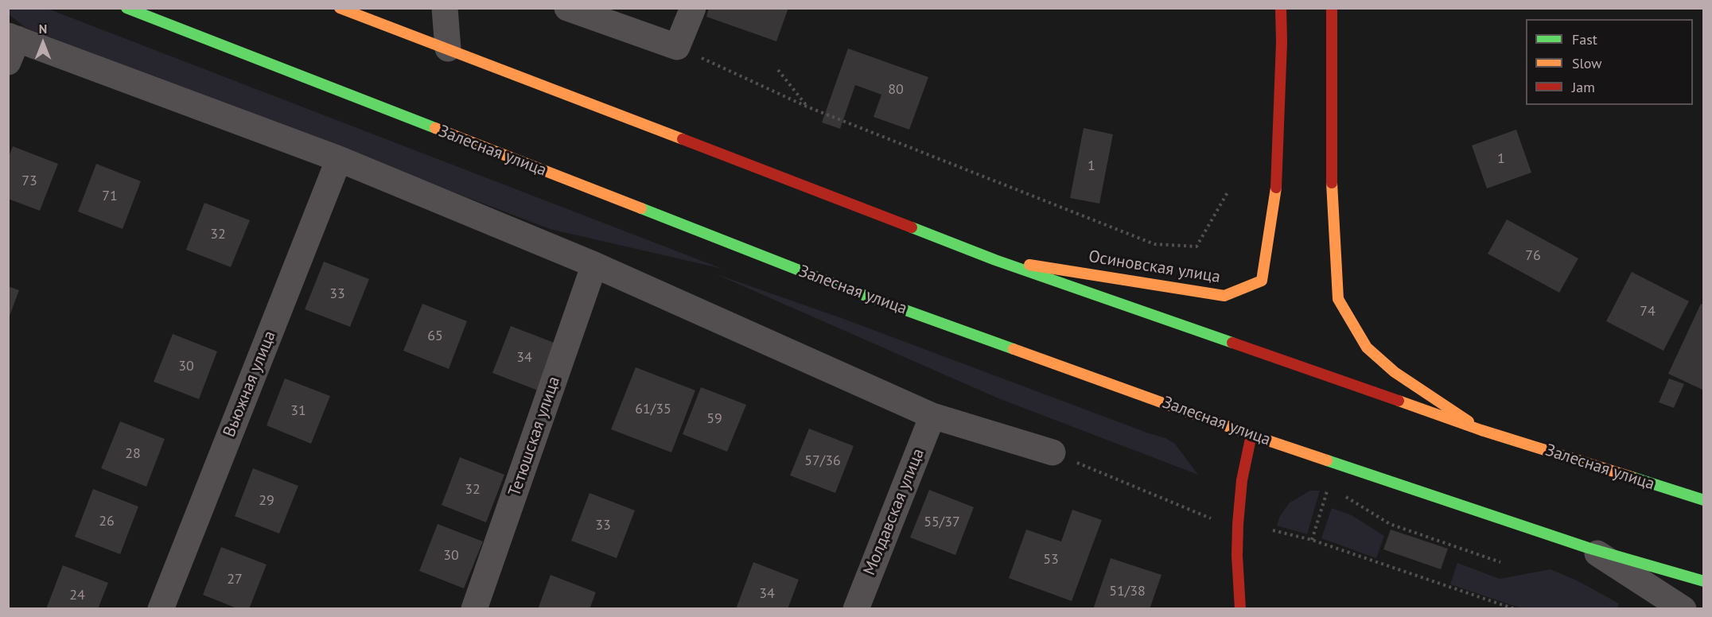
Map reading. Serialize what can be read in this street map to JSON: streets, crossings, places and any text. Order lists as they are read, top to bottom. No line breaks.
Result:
{"streets":{"main road":["Залесная улица","Осиновская улица"],"street":["Вьюжная улица","Тетюшская улица","Молдавская улица"]},"crossings":[["Залесная улица","Осиновская улица"]],"house_numbers":["80","1","1","73","71","32","76","33","74","65","34","30","61/35","31","59","28","57/36","32","29","26","55/37","33","30","53","27","51/38","34","24"],"legend":["Fast","Slow","Jam"],"north":"top"}
